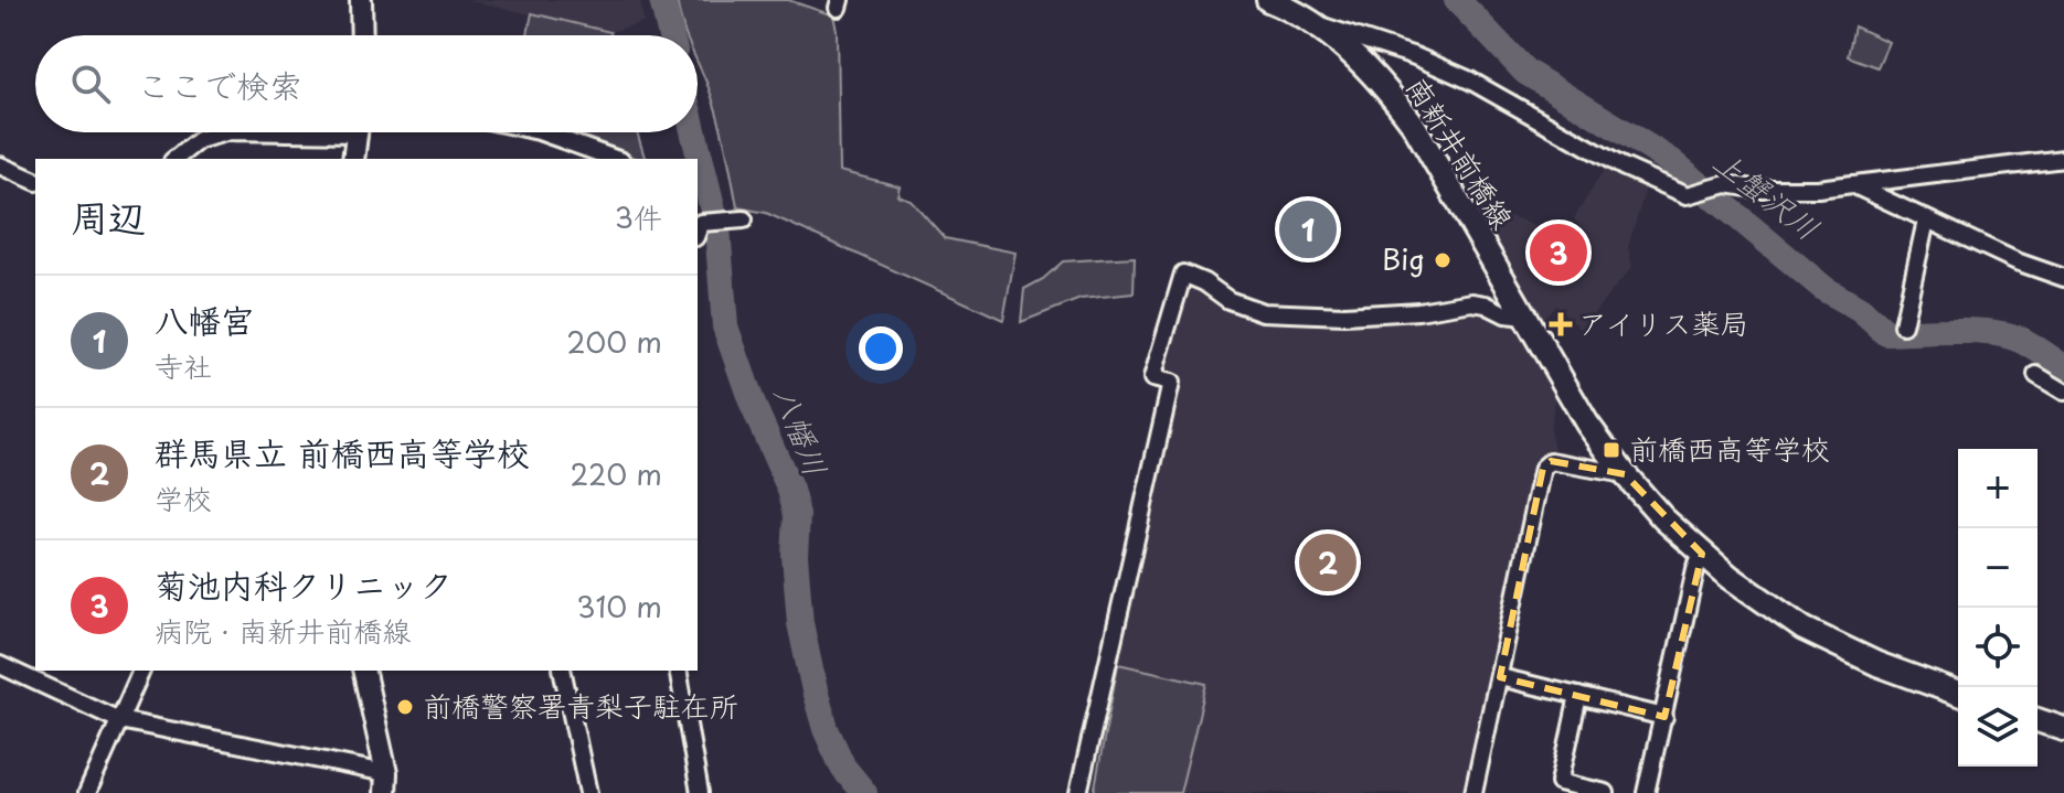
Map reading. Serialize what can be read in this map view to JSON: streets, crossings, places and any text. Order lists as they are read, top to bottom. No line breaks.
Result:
{"streets":{"main road":["南新井前橋線"]},"water":["上蟹沢川","八幡川"],"places":{"other":["Big","前橋警察署青梨子駐在所"],"health":["アイリス薬局"],"transit":["前橋西高等学校"]},"page":{"search":"ここで検索","heading":["周辺","3件"],"pins":["1","3","2"],"list":[{"mark":"1","name":"八幡宮","note":"寺社","value":"200 m"},{"mark":"2","name":"群馬県立 前橋西高等学校","note":"学校","value":"220 m"},{"mark":"3","name":"菊池内科クリニック","note":"病院 · 南新井前橋線","value":"310 m"}],"map_buttons":["+","−"]}}
